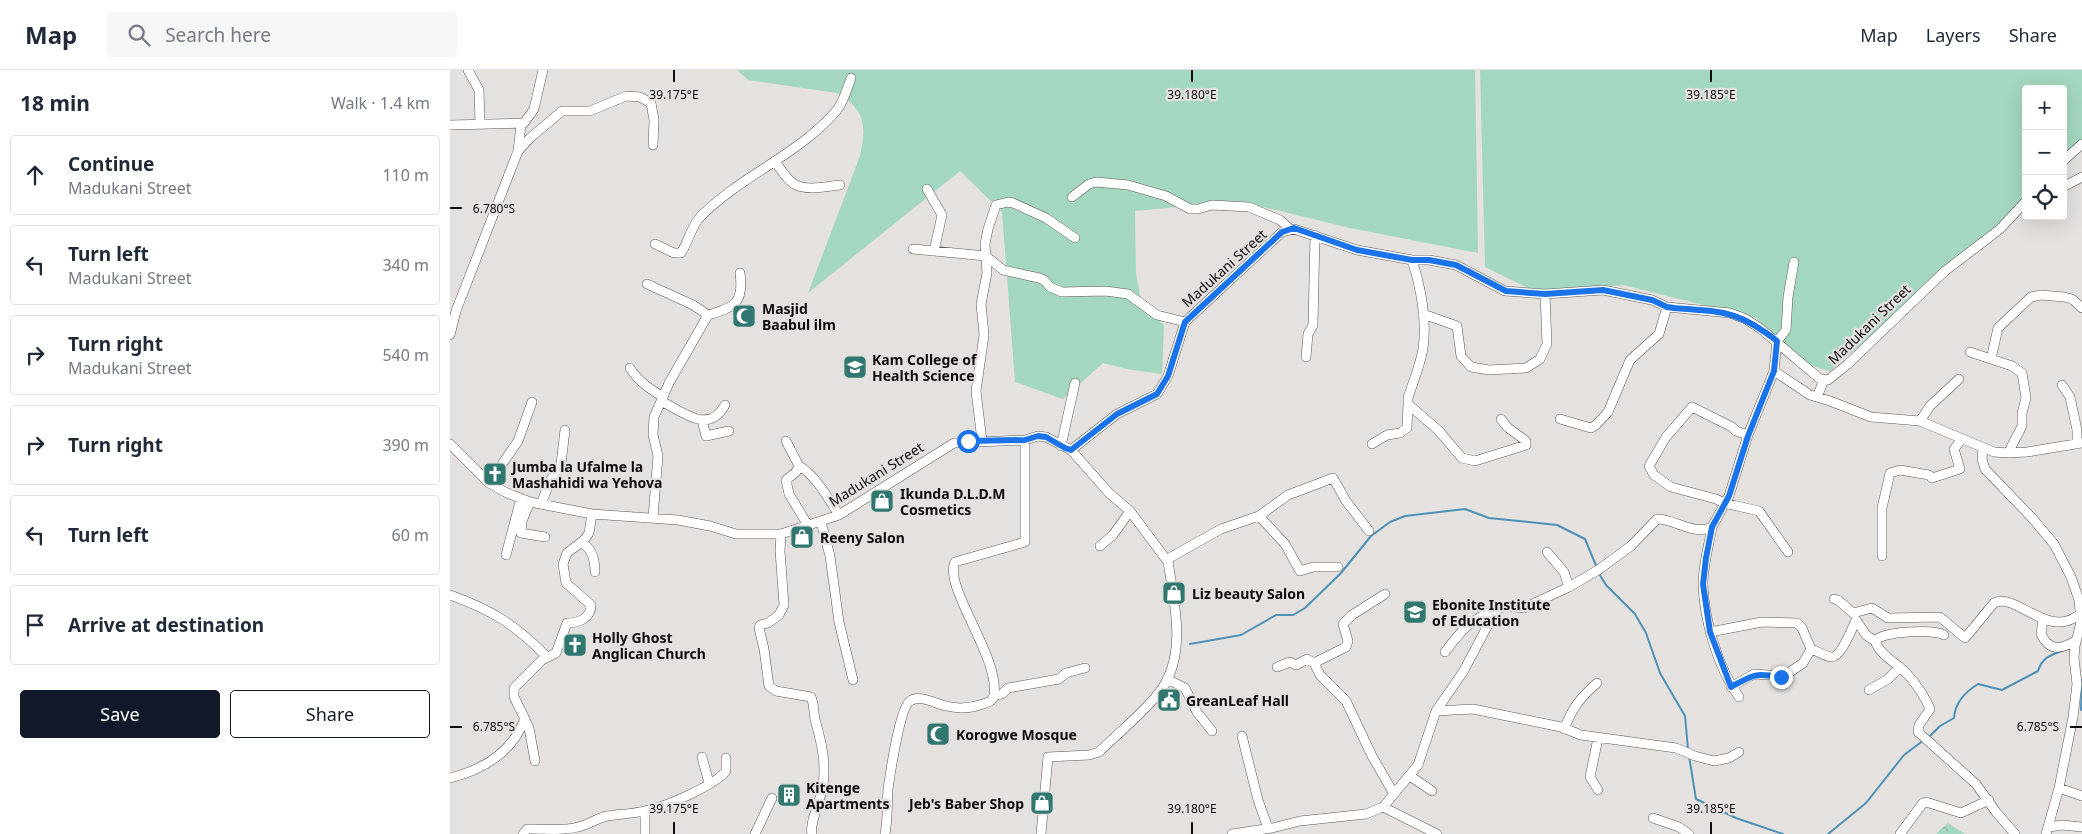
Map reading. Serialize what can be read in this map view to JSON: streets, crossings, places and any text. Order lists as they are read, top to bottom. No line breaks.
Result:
{"streets":{"street":["Madukani Street"]},"places":{"mosque":["Masjid Baabul ilm","Korogwe Mosque"],"school or university":["Kam College of Health Science","Ebonite Institute of Education"],"church":["Jumba la Ufalme la Mashahidi wa Yehova","Holly Ghost Anglican Church"],"shop":["Ikunda D.L.D.M Cosmetics","Reeny Salon","Liz beauty Salon","Jeb's Baber Shop"],"public building":["GreanLeaf Hall"],"building":["Kitenge Apartments"]},"page":{"header":"Map","search":"Search here","nav":["Map","Layers","Share"],"heading":["18 min","Walk · 1.4 km"],"map_buttons":["+","−"],"list":[["Continue","Madukani Street","110 m"],["Turn left","Madukani Street","340 m"],["Turn right","Madukani Street","540 m"],["Turn right","390 m"],["Turn left","60 m"],"Arrive at destination"],"buttons":["Save","Share"]},"coordinates":["39.175°E","39.180°E","39.185°E","6.780°S","6.785°S"]}
